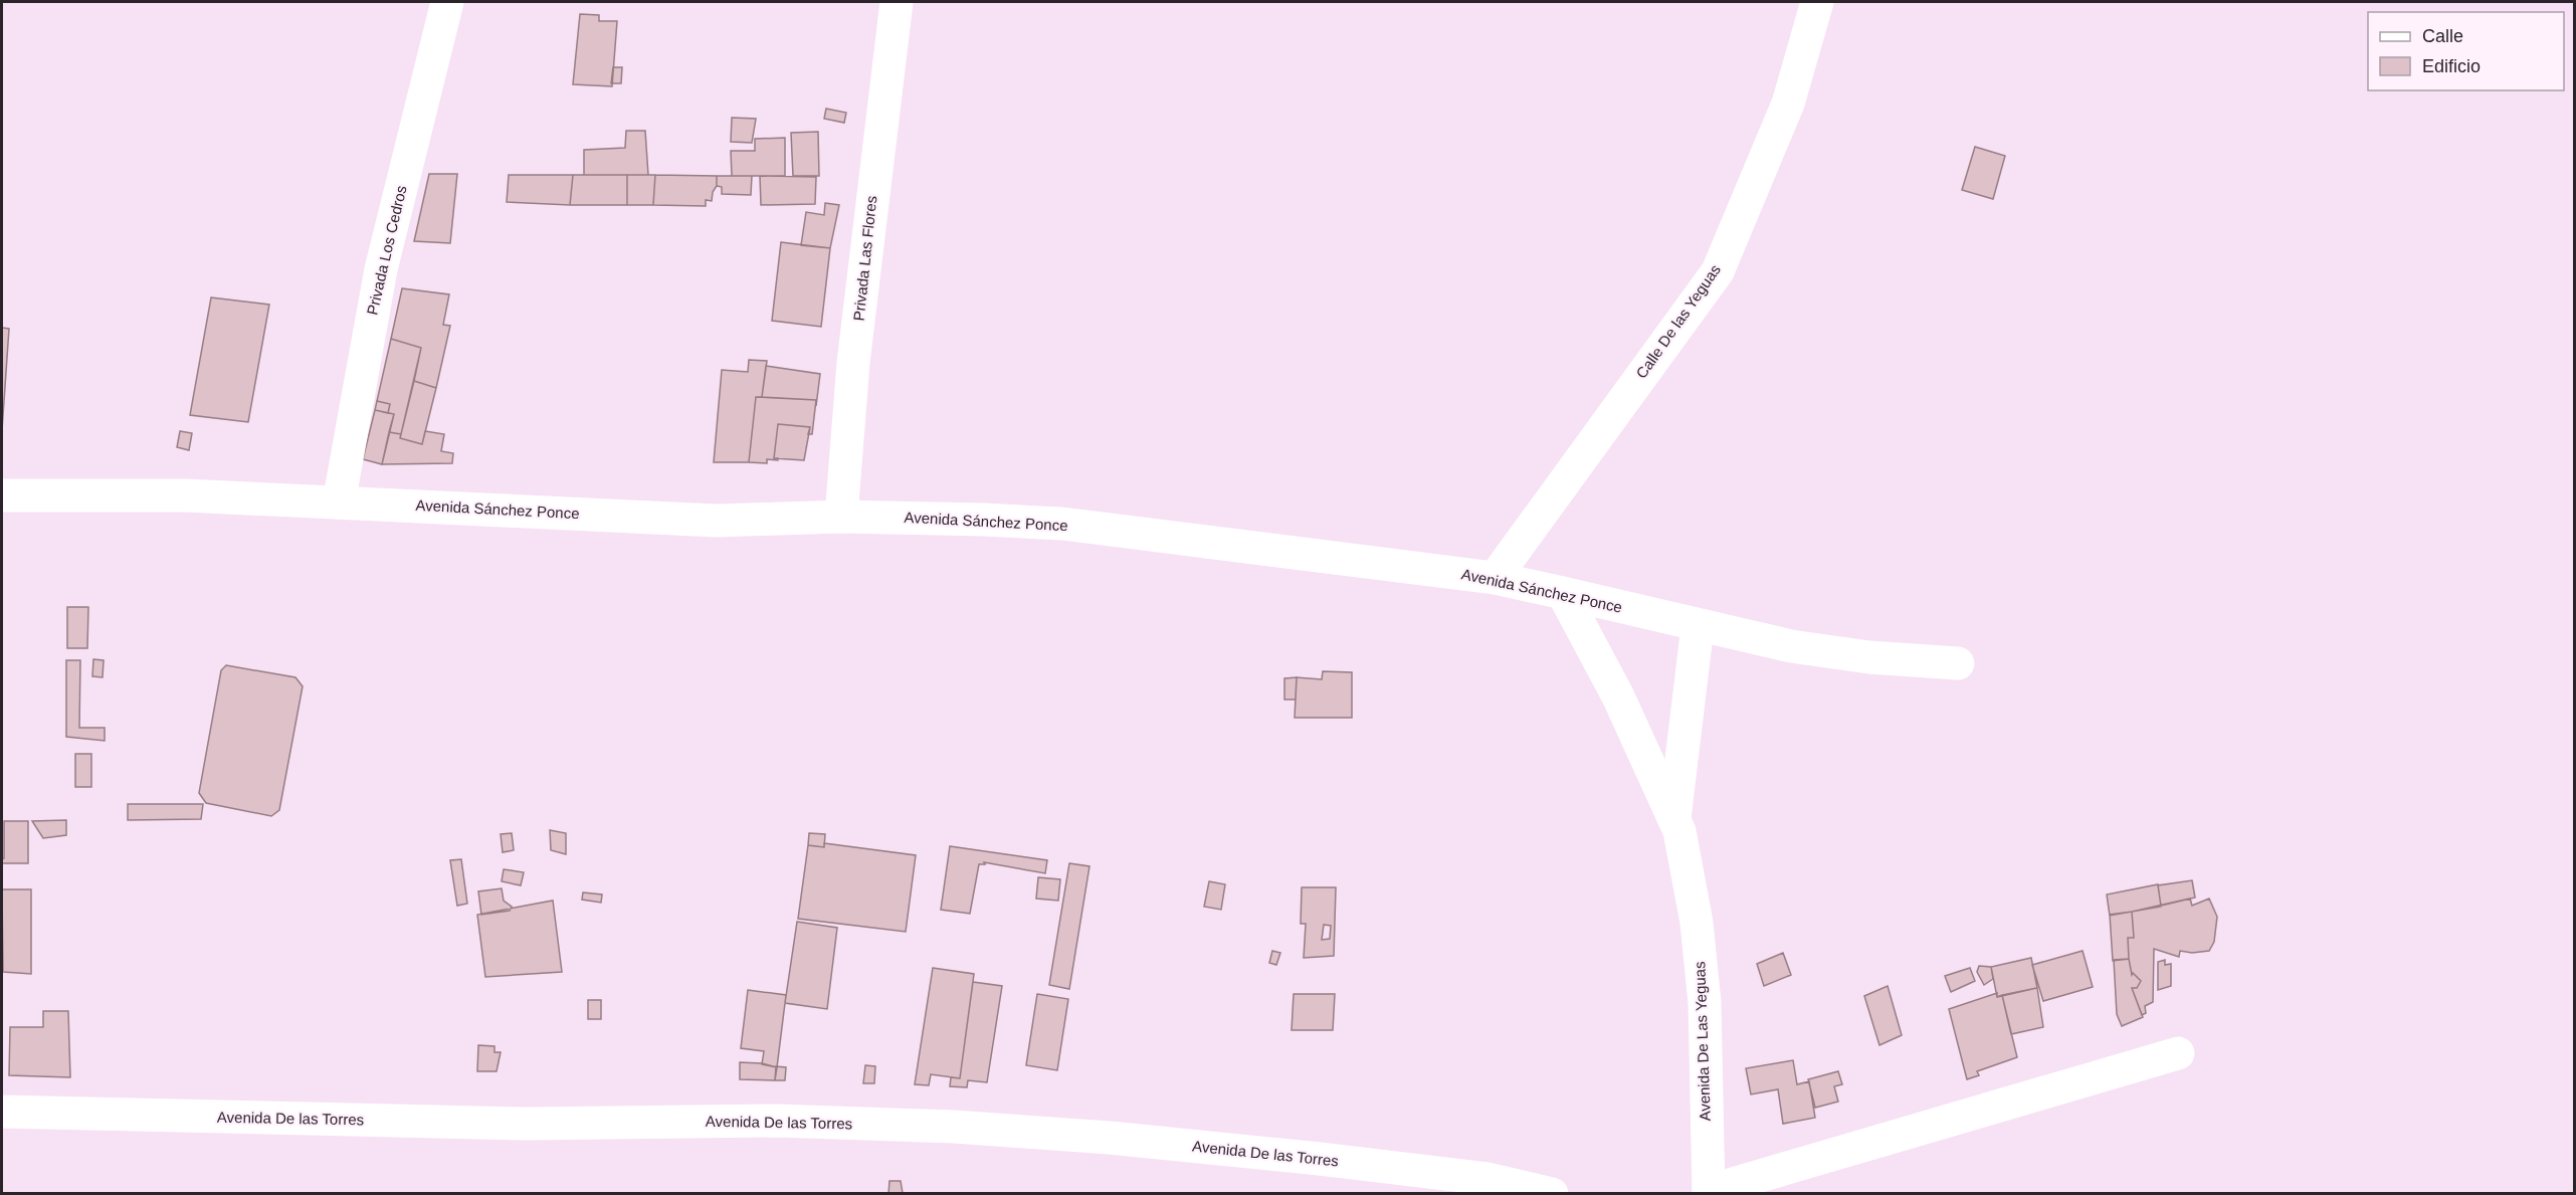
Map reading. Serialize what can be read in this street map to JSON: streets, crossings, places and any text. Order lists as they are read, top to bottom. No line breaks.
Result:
{"streets":{"street":["Privada Los Cedros","Privada Las Flores","Calle De las Yeguas","Avenida Sánchez Ponce","Avenida De Las Yeguas","Avenida De las Torres"]},"crossings":[["Privada Los Cedros","Avenida Sánchez Ponce"],["Privada Las Flores","Avenida Sánchez Ponce"],["Calle De las Yeguas","Avenida Sánchez Ponce"],["Avenida Sánchez Ponce","Avenida De Las Yeguas"]],"legend":["Calle","Edificio"]}
